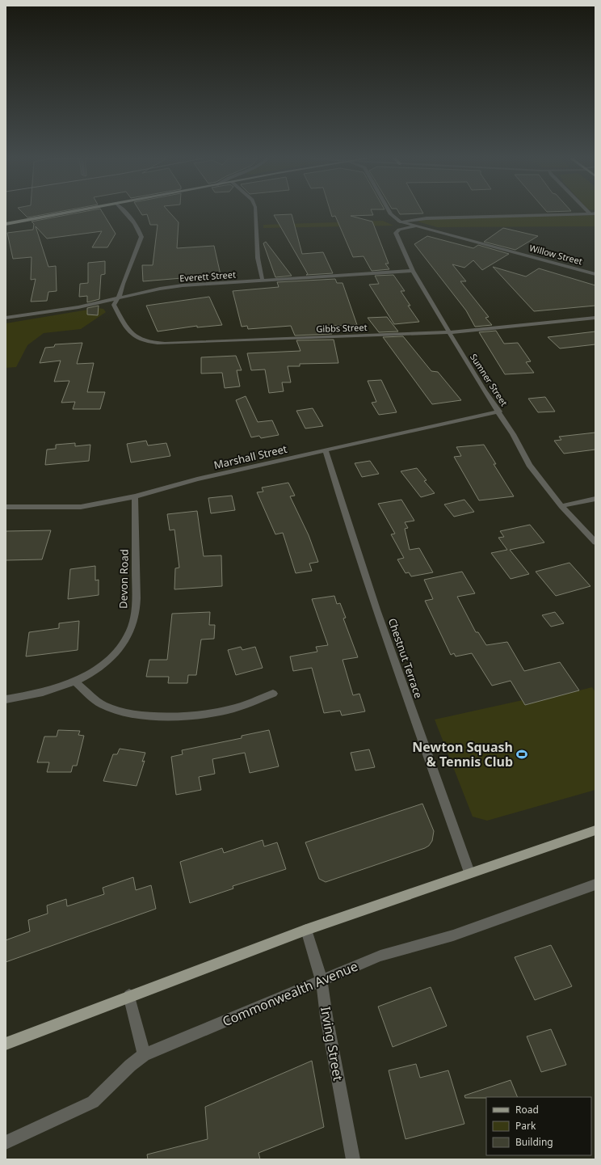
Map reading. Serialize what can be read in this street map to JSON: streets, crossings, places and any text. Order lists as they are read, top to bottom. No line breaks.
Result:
{"streets":{"street":["Willow Street","Everett Street","Gibbs Street","Sumner Street","Marshall Street","Devon Road","Chestnut Terrace","Commonwealth Avenue","Irving Street"]},"crossings":[["Willow Street","Sumner Street"],["Everett Street","Gibbs Street"],["Everett Street","Sumner Street"],["Gibbs Street","Sumner Street"],["Sumner Street","Marshall Street"],["Marshall Street","Devon Road"],["Marshall Street","Chestnut Terrace"],["Commonwealth Avenue","Irving Street"]],"places":{"sports":["Newton Squash & Tennis Club"]},"legend":["Road","Park","Building"]}
